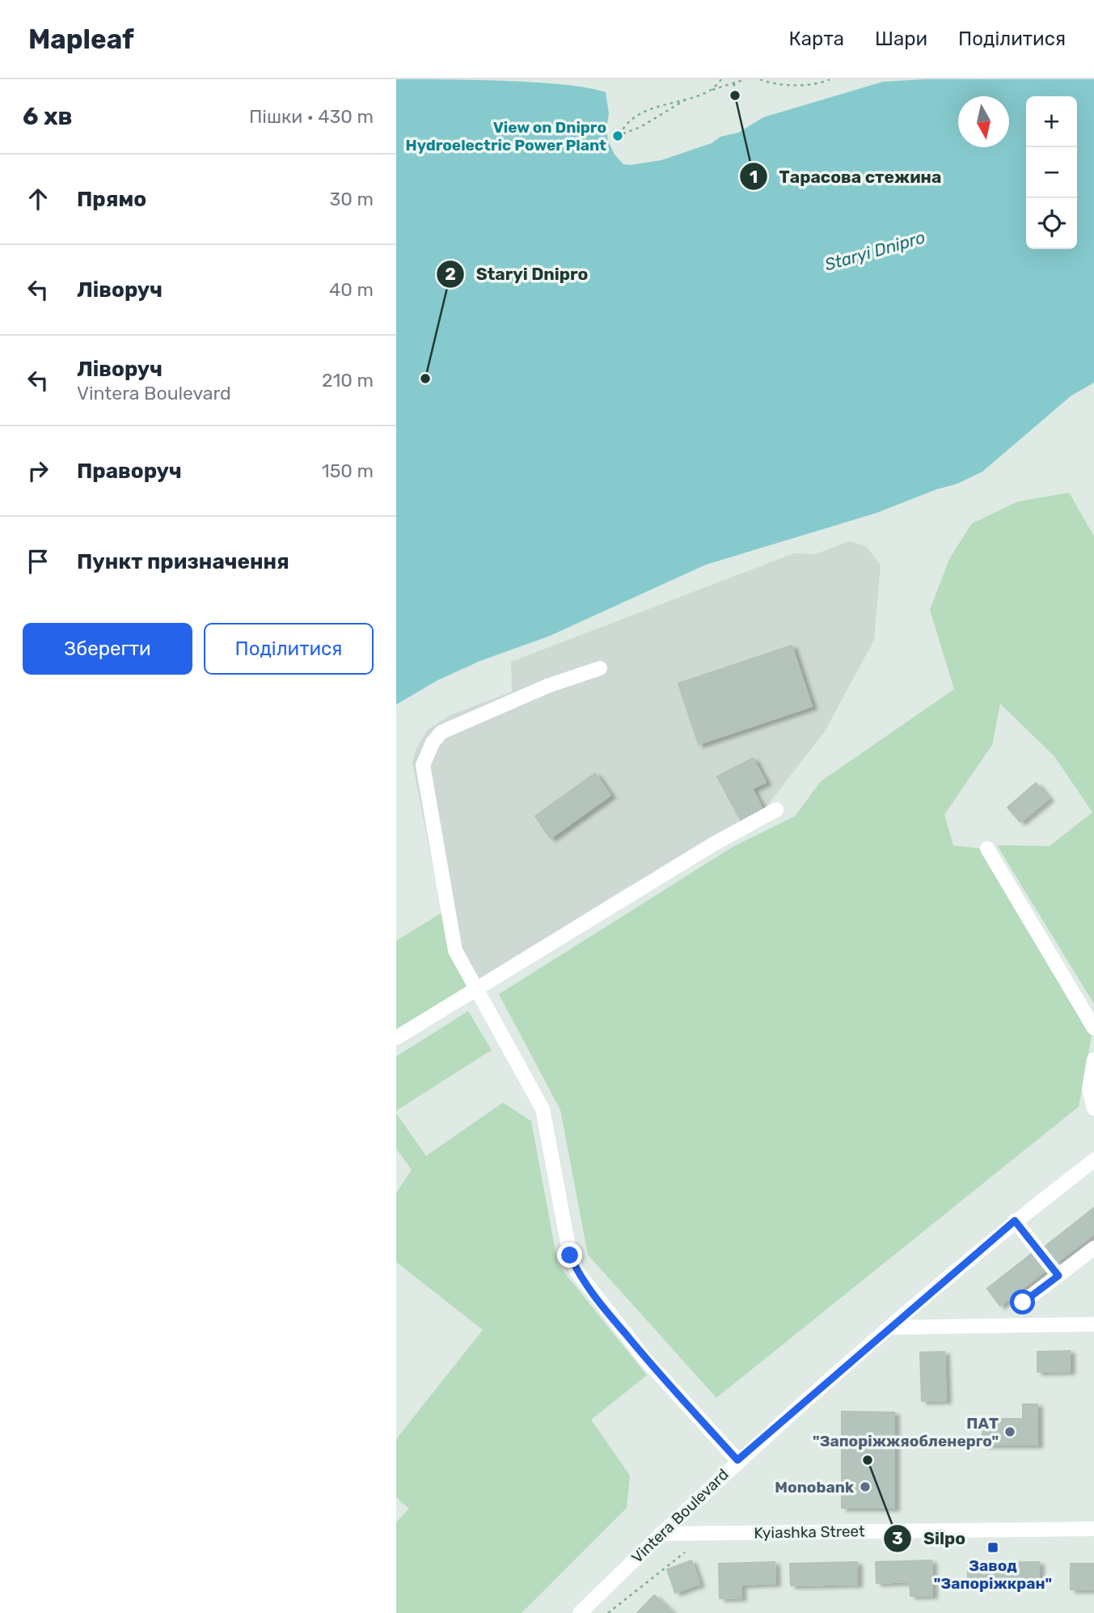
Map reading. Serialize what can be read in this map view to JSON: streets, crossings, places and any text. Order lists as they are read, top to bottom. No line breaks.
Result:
{"streets":{"street":["Vintera Boulevard","Kyiashka Street"]},"crossings":[["Vintera Boulevard","Kyiashka Street"]],"water":["Staryi Dnipro"],"places":{"other":["Тарасова стежина","View on Dnipro Hydroelectric Power Plant","Staryi Dnipro","ПАТ \"Запоріжжяобленерго\"","Silpo","Monobank"],"transit":["Завод \"Запоріжкран\""]},"north":"bottom","page":{"header":"Mapleaf","nav":["Карта","Шари","Поділитися"],"heading":["6 хв","Пішки · 430 m"],"map_buttons":["+","−"],"list":[["Прямо","30 m"],["Ліворуч","40 m"],["Ліворуч","Vintera Boulevard","210 m"],["Праворуч","150 m"],"Пункт призначення"],"buttons":["Зберегти","Поділитися"]}}
